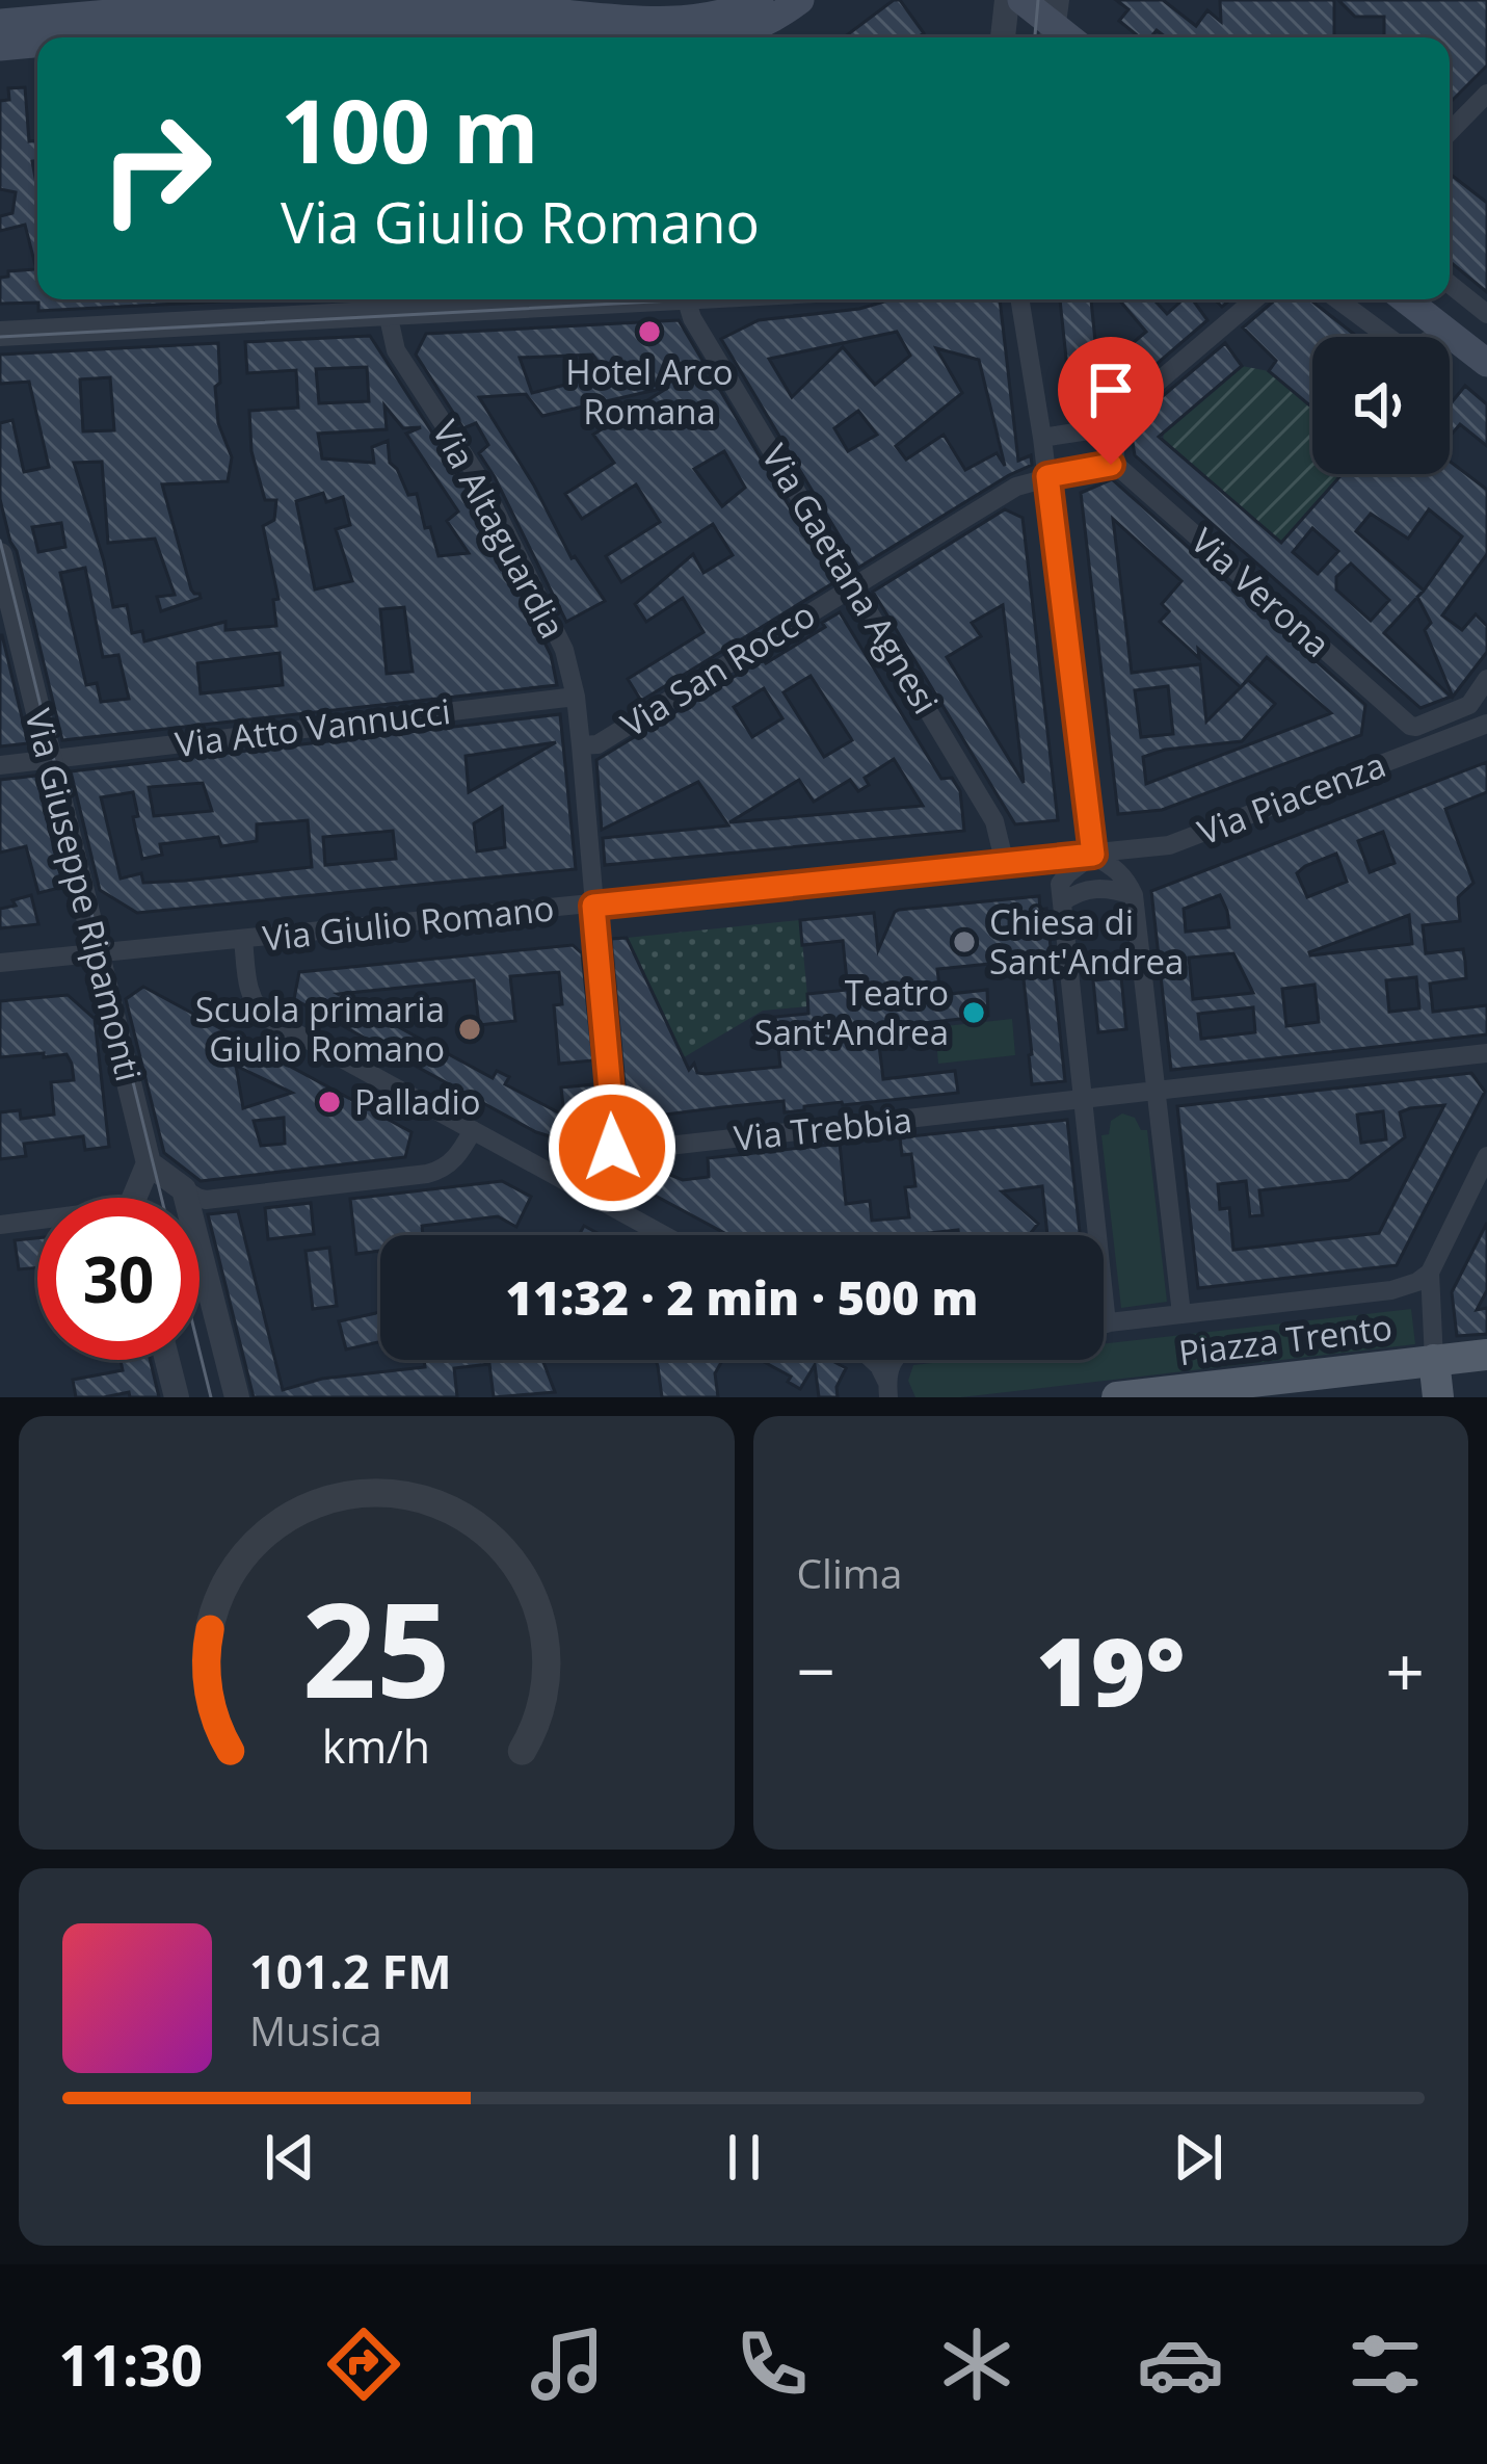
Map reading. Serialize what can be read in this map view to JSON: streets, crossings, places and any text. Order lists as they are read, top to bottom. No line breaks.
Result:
{"streets":{"main road":["Piazza Trento"],"street":["Via Altaguardia","Via Gaetana Agnesi","Via Verona","Via San Rocco","Via Atto Vannucci","Via Piacenza","Via Giuseppe Ripamonti","Via Giulio Romano","Via Trebbia"]},"crossings":[["Via Altaguardia","Via San Rocco"],["Via Altaguardia","Via Atto Vannucci"],["Via Altaguardia","Via Giulio Romano"],["Via Altaguardia","Via Trebbia"],["Via Gaetana Agnesi","Via San Rocco"],["Via Gaetana Agnesi","Via Giulio Romano"],["Via Verona","Via Piacenza"],["Via Atto Vannucci","Via Giuseppe Ripamonti"],["Via Piacenza","Via Giulio Romano"],["Via Giuseppe Ripamonti","Via Giulio Romano"]],"places":["Hotel Arco Romana","Chiesa di Sant'Andrea","Teatro Sant'Andrea","Scuola primaria Giulio Romano","Palladio"],"page":{"turn":["100 m","Via Giulio Romano"],"limit":"30","trip":"11:32 · 2 min · 500 m","tile":"Clima","heat":["−","19°","+"],"song":["101.2 FM","Musica"],"tabs":"11:30","gauge":["25","km/h"]}}
